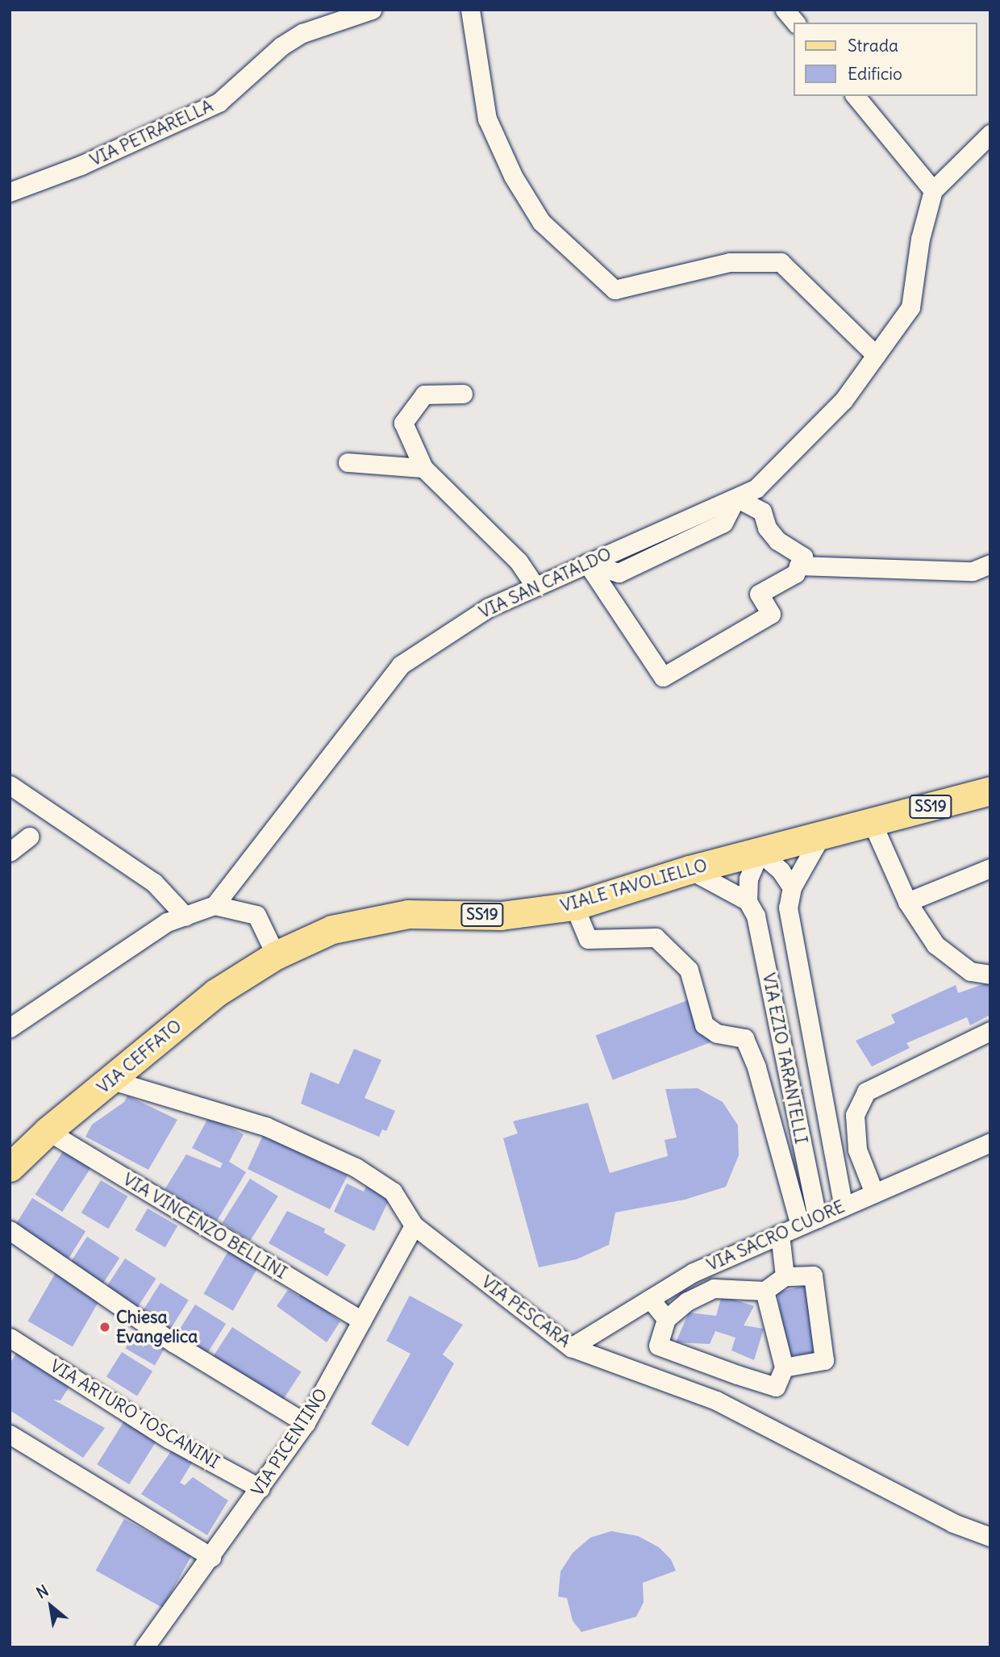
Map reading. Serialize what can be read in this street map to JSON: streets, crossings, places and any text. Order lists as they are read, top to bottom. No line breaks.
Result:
{"streets":{"main road":["SS19","VIALE TAVOLIELLO","VIA CEFFATO"],"street":["VIA PETRARELLA","VIA SAN CATALDO","VIA EZIO TARANTELLI","VIA VINCENZO BELLINI","VIA SACRO CUORE","VIA PESCARA","VIA ARTURO TOSCANINI","VIA PICENTINO"]},"crossings":[["VIALE TAVOLIELLO","VIA CEFFATO"],["VIALE TAVOLIELLO","VIA EZIO TARANTELLI"],["VIA CEFFATO","VIA VINCENZO BELLINI"],["VIA CEFFATO","VIA PESCARA"],["VIA EZIO TARANTELLI","VIA SACRO CUORE"],["VIA VINCENZO BELLINI","VIA PICENTINO"],["VIA SACRO CUORE","VIA PESCARA"],["VIA PESCARA","VIA PICENTINO"],["VIA ARTURO TOSCANINI","VIA PICENTINO"]],"places":["Chiesa Evangelica"],"legend":["Strada","Edificio"],"north":"top left"}
